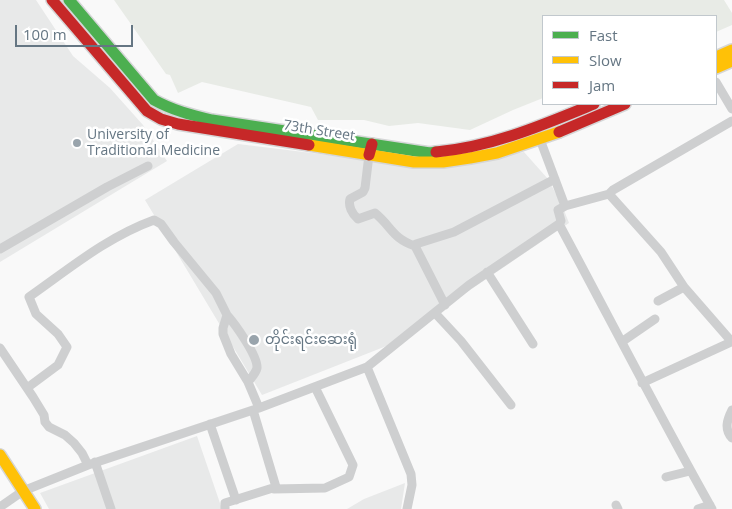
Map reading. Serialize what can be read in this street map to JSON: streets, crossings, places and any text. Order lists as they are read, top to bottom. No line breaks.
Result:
{"streets":{"main road":["73th Street"]},"places":["University of Traditional Medicine","တိုင်းရင်းဆေးရုံ"],"legend":["Fast","Slow","Jam"],"scale_bar":"100 m"}
